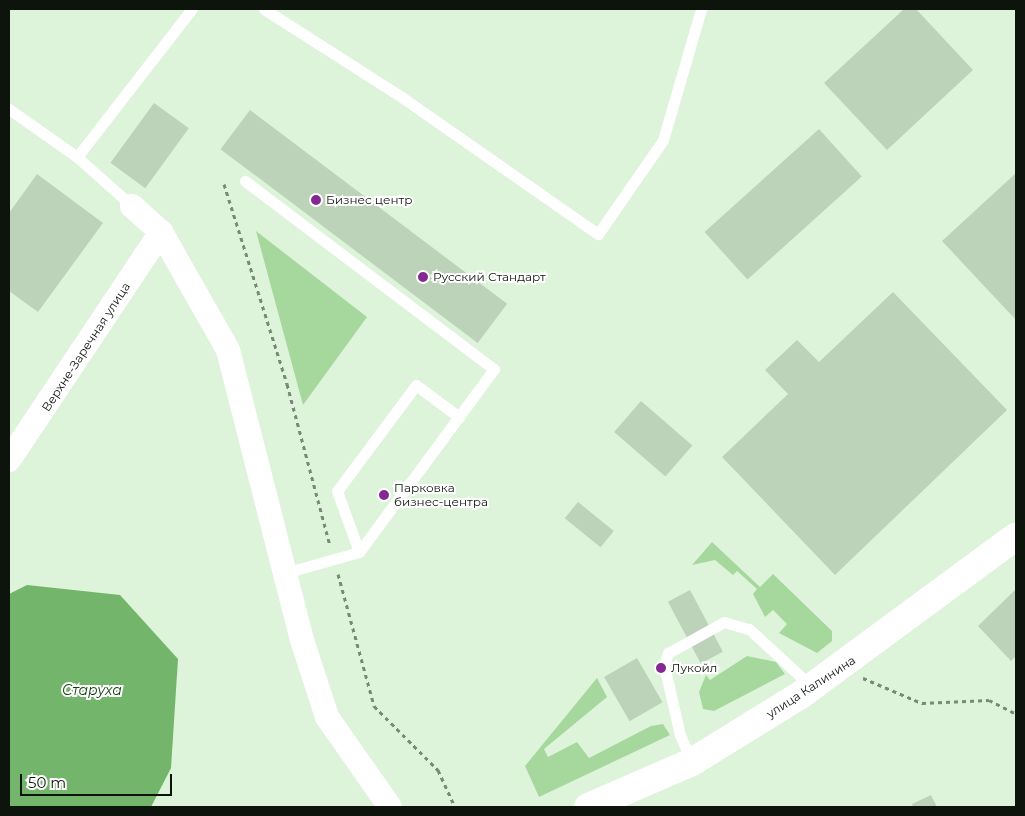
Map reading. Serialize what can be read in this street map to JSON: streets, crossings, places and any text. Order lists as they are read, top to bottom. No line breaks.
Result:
{"streets":{"main road":["улица Калинина"],"street":["Верхне-Заречная улица"]},"water":["Старуха"],"places":["Бизнес центр","Русский Стандарт","Парковка бизнес-центра","Лукойл"],"scale_bar":"50 m"}
